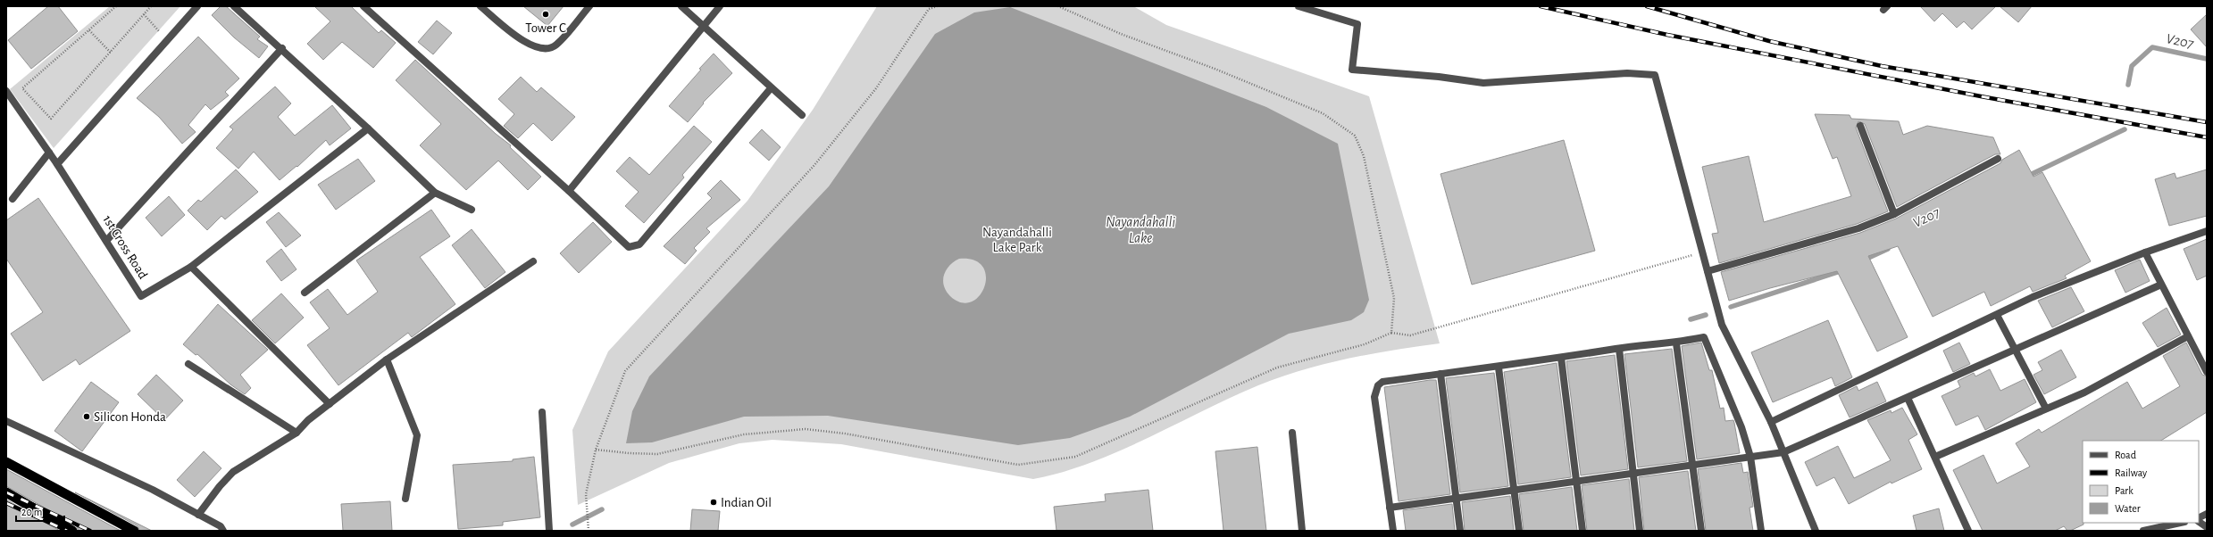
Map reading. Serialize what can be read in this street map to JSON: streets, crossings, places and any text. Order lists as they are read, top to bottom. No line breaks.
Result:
{"streets":{"street":["1st Cross Road"]},"water":["V207","Nayandahalli Lake"],"parks":["Nayandahalli Lake Park"],"places":["Tower C","Silicon Honda","Indian Oil"],"legend":["Road","Railway","Park","Water"],"scale_bar":"20 m"}
